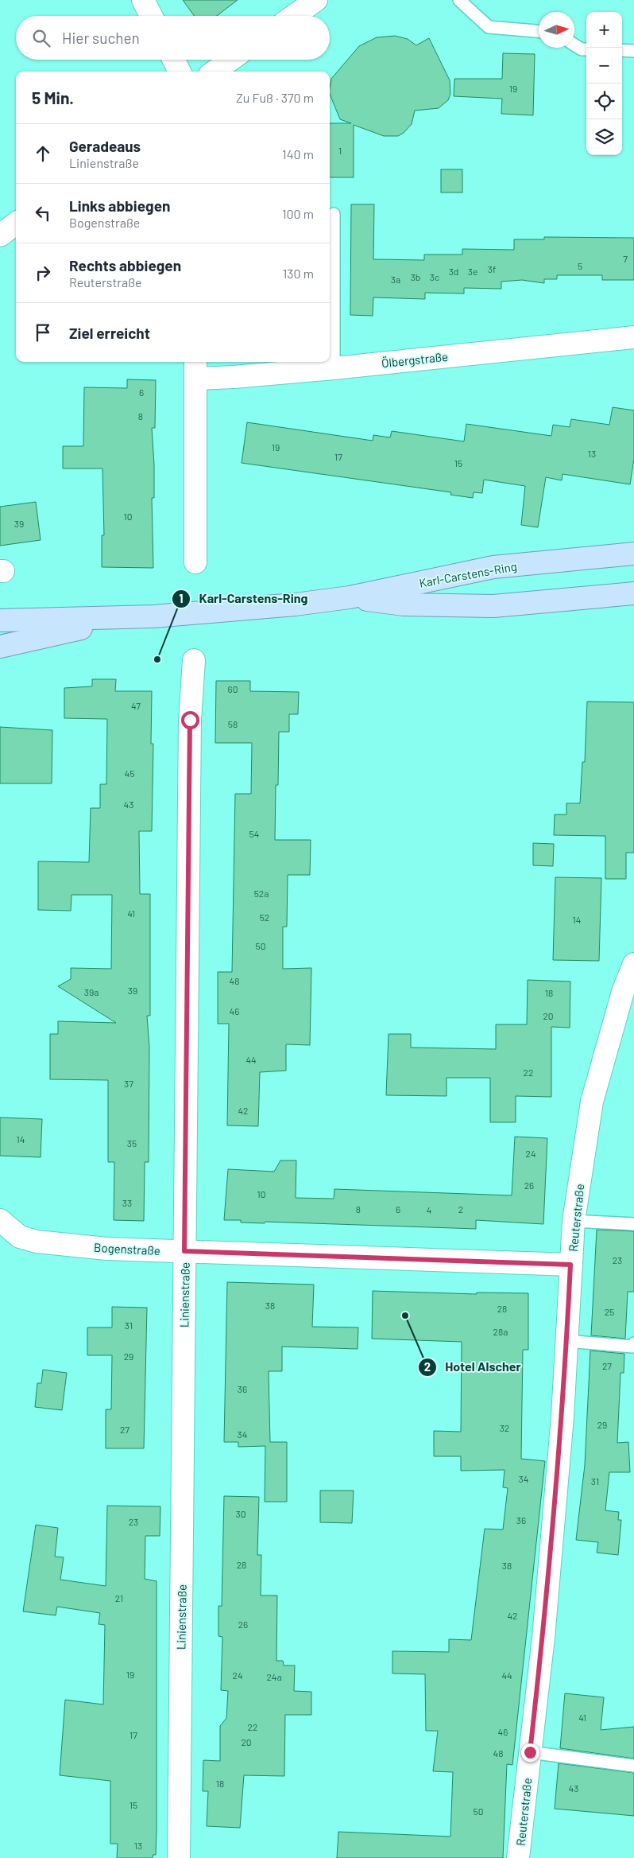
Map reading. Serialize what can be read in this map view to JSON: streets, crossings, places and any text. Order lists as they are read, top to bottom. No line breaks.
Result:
{"streets":{"main road":["Karl-Carstens-Ring"],"street":["Ölbergstraße","Reuterstraße","Bogenstraße","Linienstraße"]},"crossings":[["Reuterstraße","Bogenstraße"],["Bogenstraße","Linienstraße"]],"places":["Karl-Carstens-Ring","Hotel Alscher"],"house_numbers":["19","1","7","5","3f","3d","3e","3b","3c","3a","6","8","19","13","17","15","10","39","60","47","58","45","43","54","52a","41","52","14","50","48","39","39a","18","46","20","44","22","37","42","14","35","24","26","10","33","8","6","2","4","23","38","28","25","31","28a","29","27","36","29","32","27","34","34","31","30","36","23","28","38","21","42","26","19","24","44","24a","41","22","46","17","20","48","18","43","15","50","13"],"north":"right","page":{"map_buttons":["+","−"],"search":"Hier suchen","heading":["5 Min.","Zu Fuß · 370 m"],"list":[["Geradeaus","Linienstraße","140 m"],["Links abbiegen","Bogenstraße","100 m"],["Rechts abbiegen","Reuterstraße","130 m"],"Ziel erreicht"]}}
